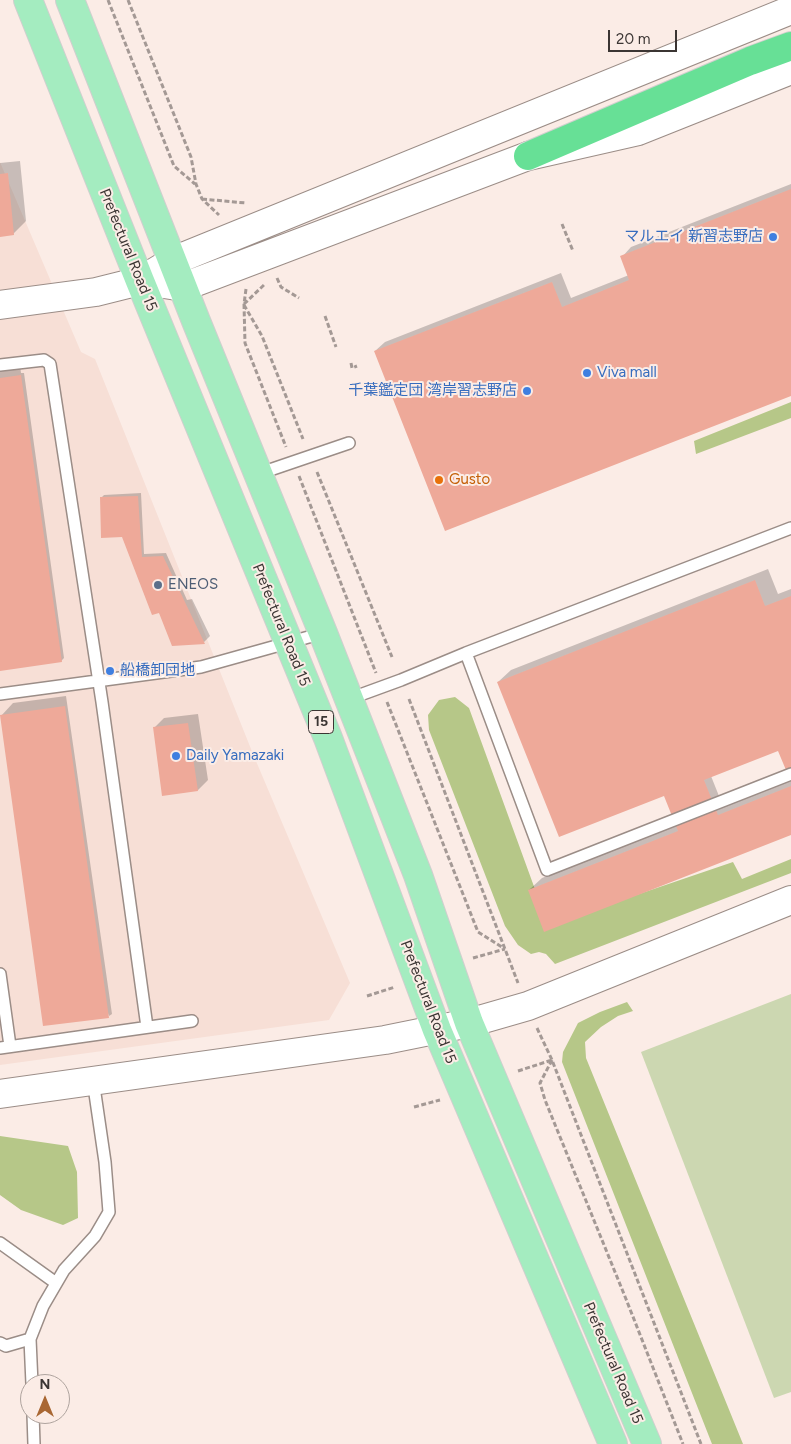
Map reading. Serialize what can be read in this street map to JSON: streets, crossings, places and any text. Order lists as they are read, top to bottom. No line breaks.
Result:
{"streets":{"main road":["Prefectural Road 15","15"]},"places":["マルエイ 新習志野店","Viva mall","千葉鑑定団 湾岸習志野店","Gusto","ENEOS","船橋卸団地","Daily Yamazaki"],"scale_bar":"20 m","north":"top"}
